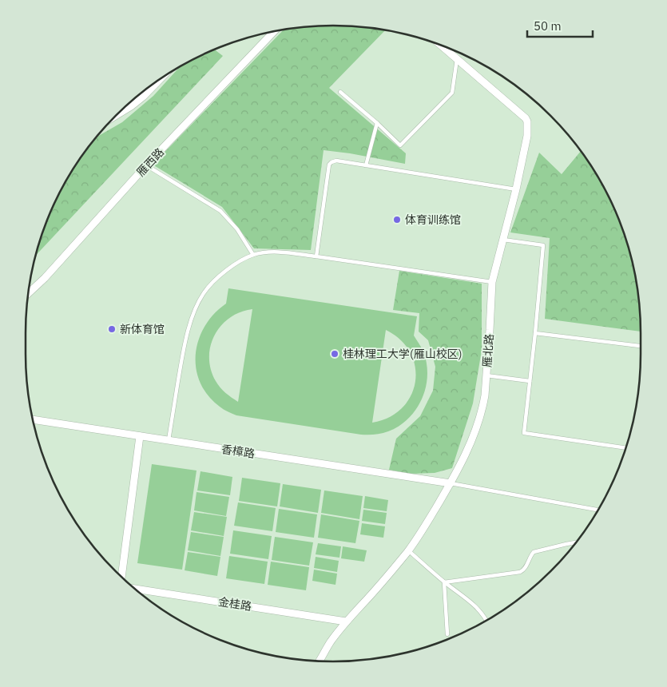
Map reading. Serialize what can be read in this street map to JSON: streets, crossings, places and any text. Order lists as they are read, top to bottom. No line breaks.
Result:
{"streets":{"street":["雁西路","雁北路","香樟路","金桂路"]},"crossings":[["雁北路","香樟路"],["雁北路","金桂路"]],"places":["体育训练馆","新体育馆","桂林理工大学(雁山校区)"],"scale_bar":"50 m"}
